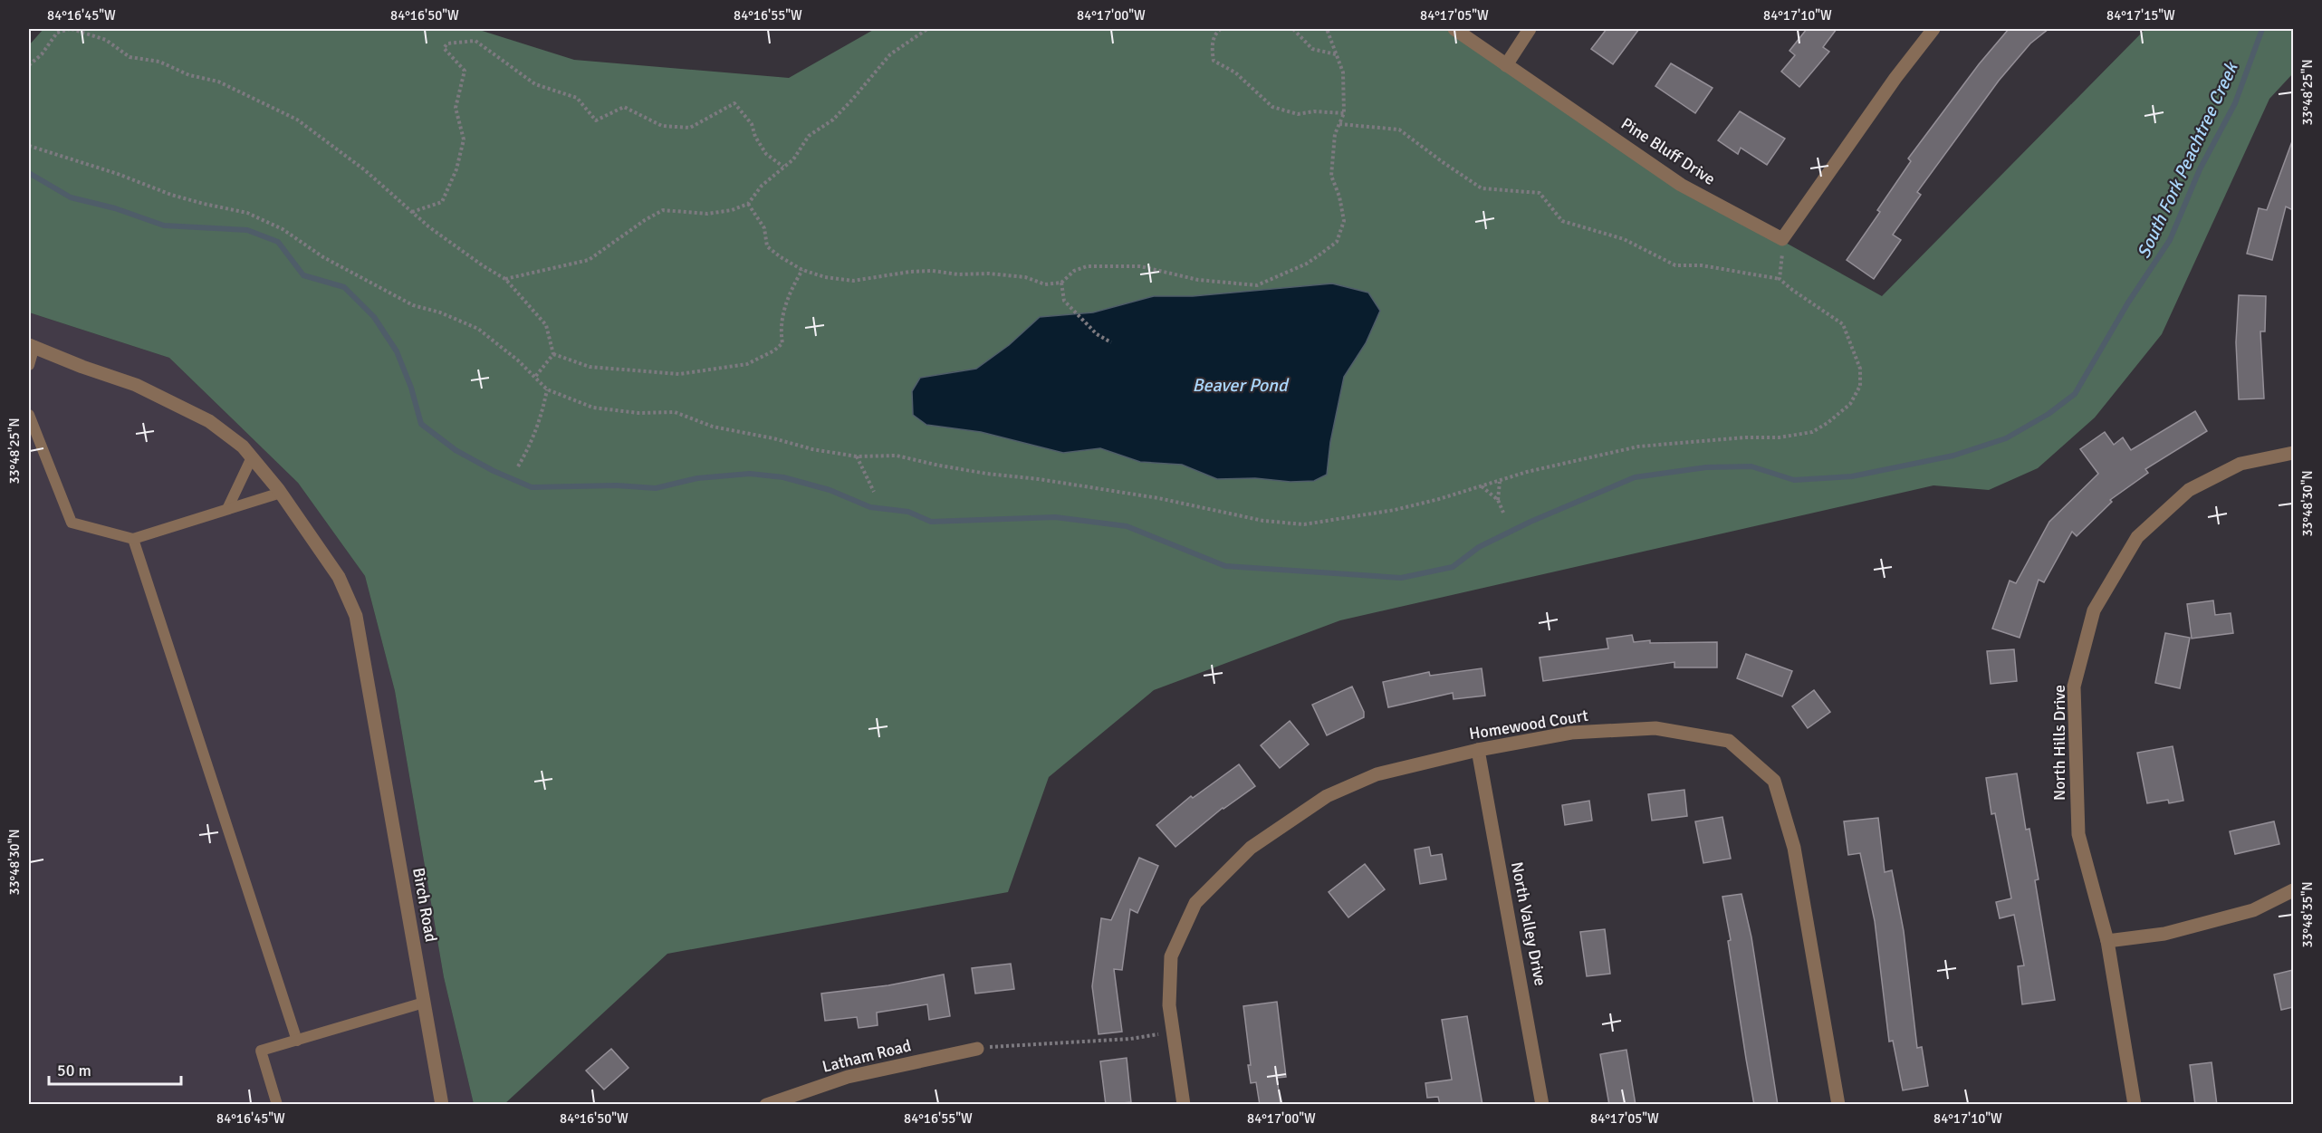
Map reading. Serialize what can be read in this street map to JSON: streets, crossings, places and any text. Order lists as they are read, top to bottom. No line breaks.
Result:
{"streets":{"street":["Pine Bluff Drive","Homewood Court","North Hills Drive","Birch Road","North Valley Drive","Latham Road"]},"crossings":[["Homewood Court","North Valley Drive"]],"water":["South Fork Peachtree Creek","Beaver Pond"],"scale_bar":"50 m","coordinates":["84°16'45\"W","84°16'50\"W","84°16'55\"W","84°17'00\"W","84°17'05\"W","84°17'10\"W","84°17'15\"W","33°48'25\"N","33°48'30\"N","33°48'35\"N"]}
